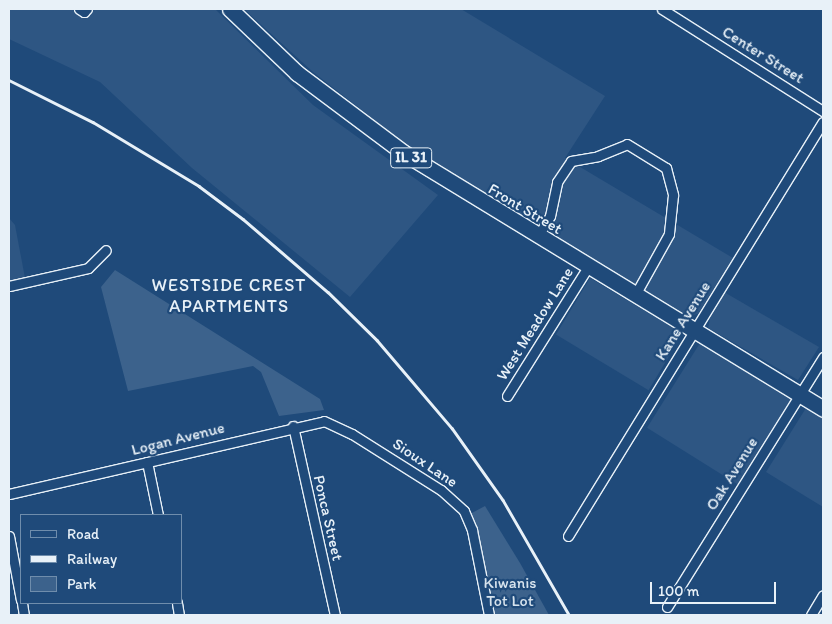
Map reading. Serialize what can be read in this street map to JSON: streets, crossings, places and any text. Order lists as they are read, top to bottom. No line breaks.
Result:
{"streets":{"main road":["IL 31","Front Street"],"street":["Center Street","Kane Avenue","West Meadow Lane","Logan Avenue","Sioux Lane","Oak Avenue","Ponca Street"]},"crossings":[["Front Street","Kane Avenue"],["Front Street","West Meadow Lane"],["Front Street","Oak Avenue"],["Logan Avenue","Sioux Lane"],["Logan Avenue","Ponca Street"]],"districts":["WESTSIDE CREST APARTMENTS"],"parks":["Kiwanis Tot Lot"],"legend":["Road","Railway","Park"],"scale_bar":"100 m"}
